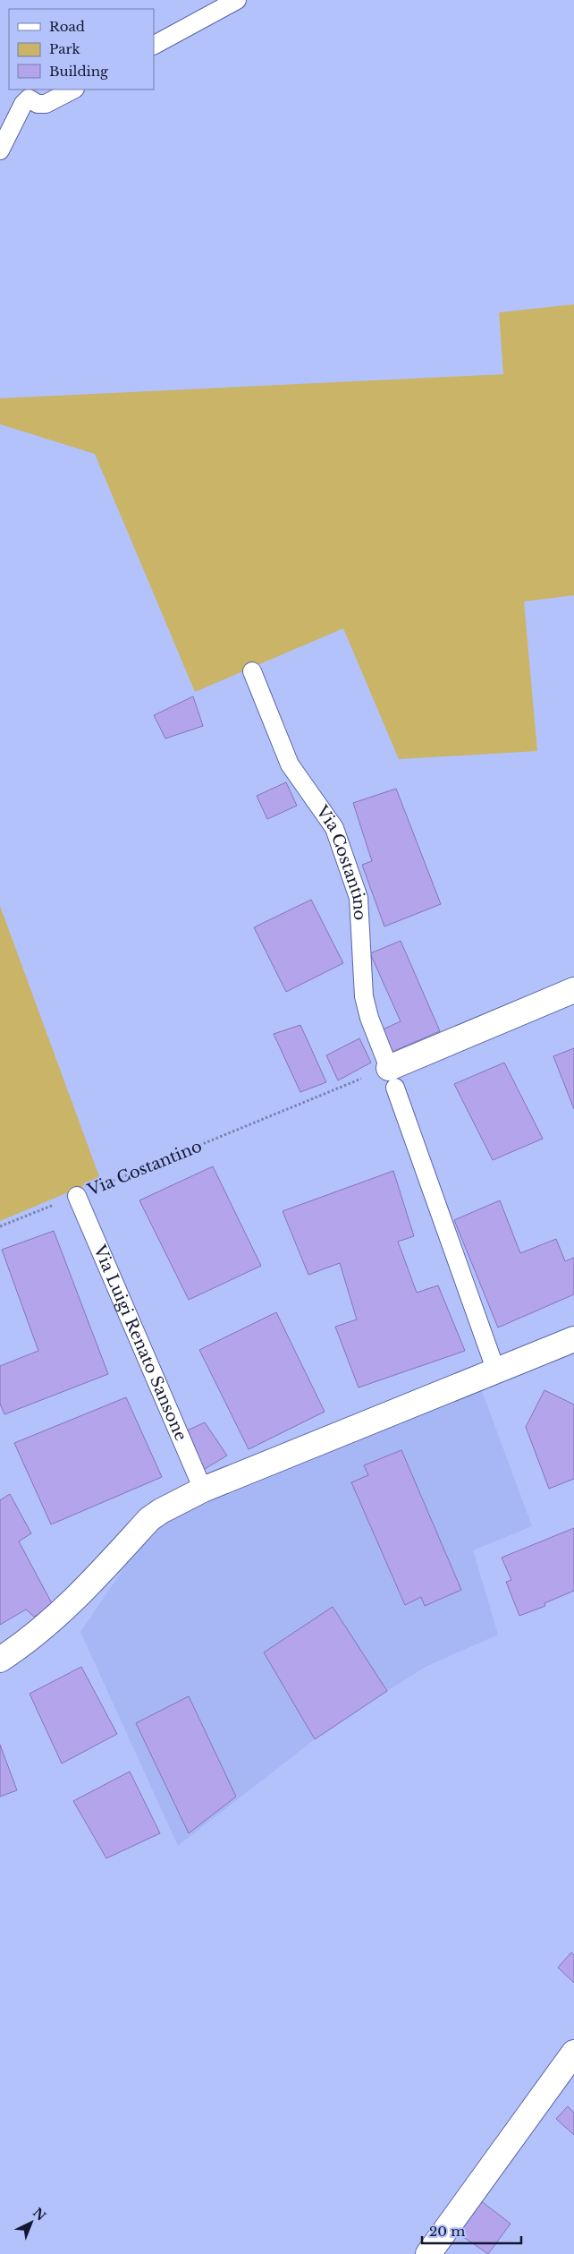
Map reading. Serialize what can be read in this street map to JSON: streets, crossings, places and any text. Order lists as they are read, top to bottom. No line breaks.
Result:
{"streets":{"lane":["Via Costantino","Via Luigi Renato Sansone"]},"crossings":[["Via Costantino","Via Luigi Renato Sansone"]],"legend":["Road","Park","Building"],"scale_bar":"20 m","north":"top right"}
